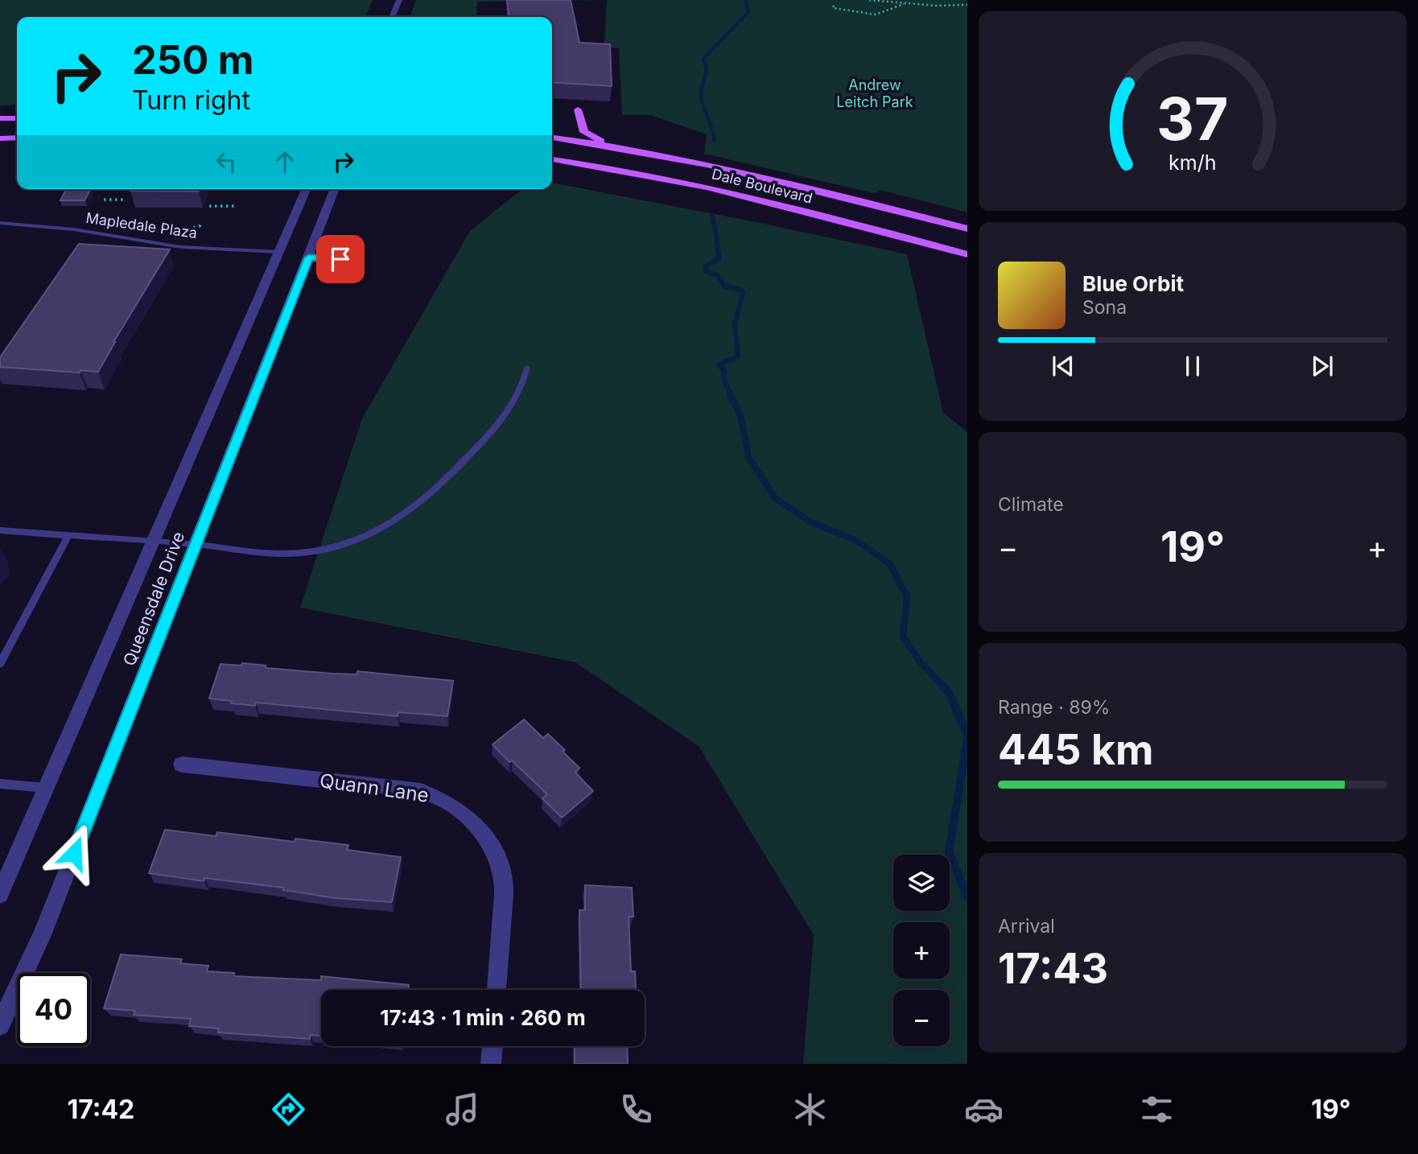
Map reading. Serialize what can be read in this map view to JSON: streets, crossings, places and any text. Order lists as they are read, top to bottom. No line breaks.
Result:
{"streets":{"main road":["Dale Boulevard"],"street":["Queensdale Drive","Quann Lane"],"lane":["Mapledale Plaza"]},"crossings":[["Mapledale Plaza","Queensdale Drive"]],"parks":["Andrew Leitch Park"],"page":{"turn":["250 m","Turn right"],"song":["Blue Orbit","Sona"],"tile":["Climate",["Range · 89%","445 km"],["Arrival","17:43"]],"heat":["−","19°","+"],"map_buttons":["+","−"],"limit":"40","trip":"17:43 · 1 min · 260 m","tabs":["17:42","19°"],"gauge":["37","km/h"]}}
